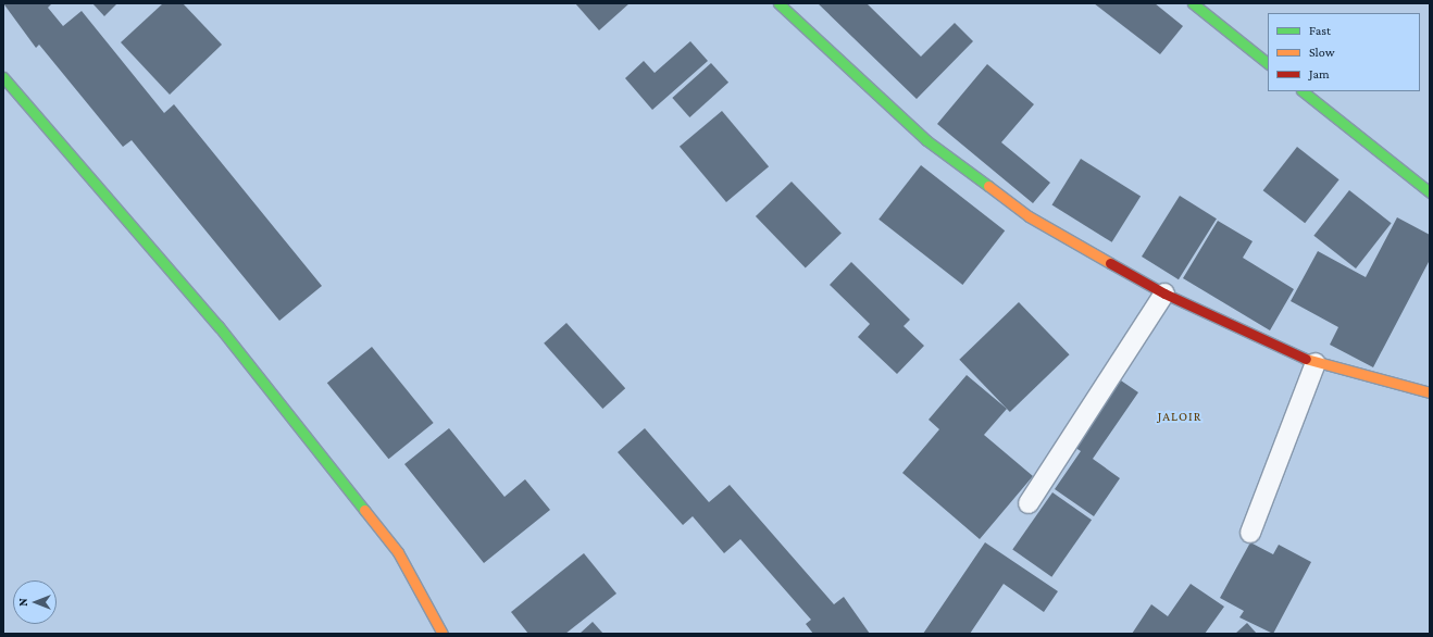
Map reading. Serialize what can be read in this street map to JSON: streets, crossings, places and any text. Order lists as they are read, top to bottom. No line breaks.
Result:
{"districts":["JALOIR"],"legend":["Fast","Slow","Jam"],"north":"left"}
